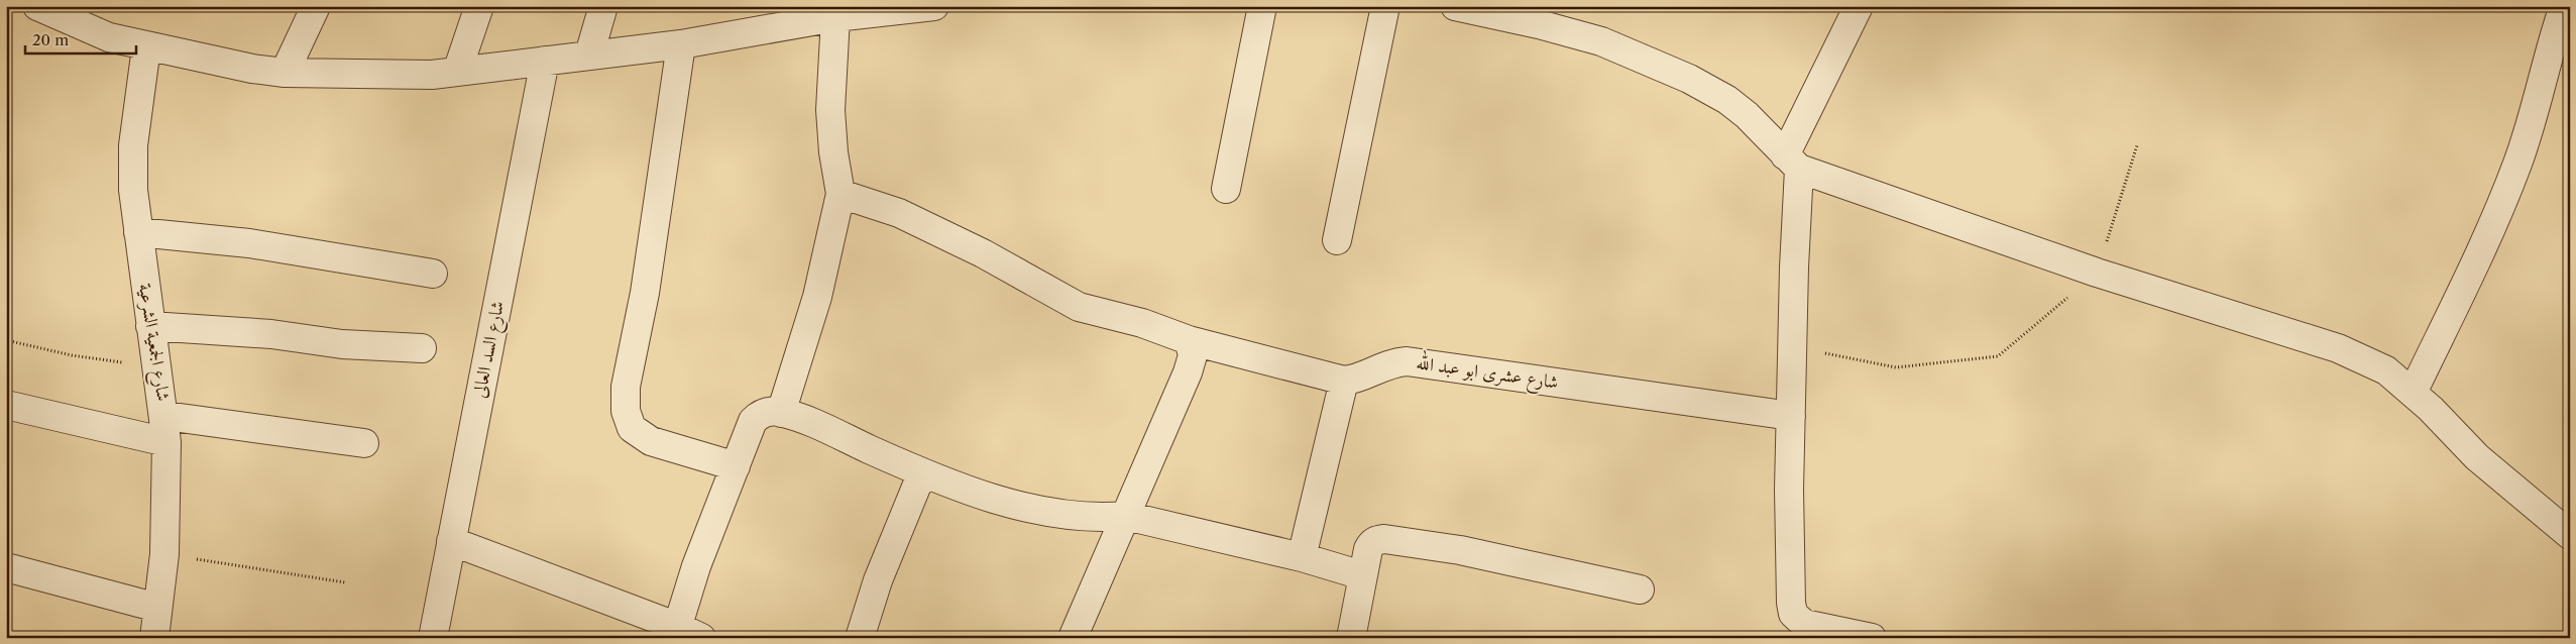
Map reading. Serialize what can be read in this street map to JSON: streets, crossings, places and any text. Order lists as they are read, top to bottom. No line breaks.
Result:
{"streets":{"street":["شارع الجمعية الشرعية","شارع السد العالى","شارع عشرى ابو عبد الله"]},"scale_bar":"20 m"}
